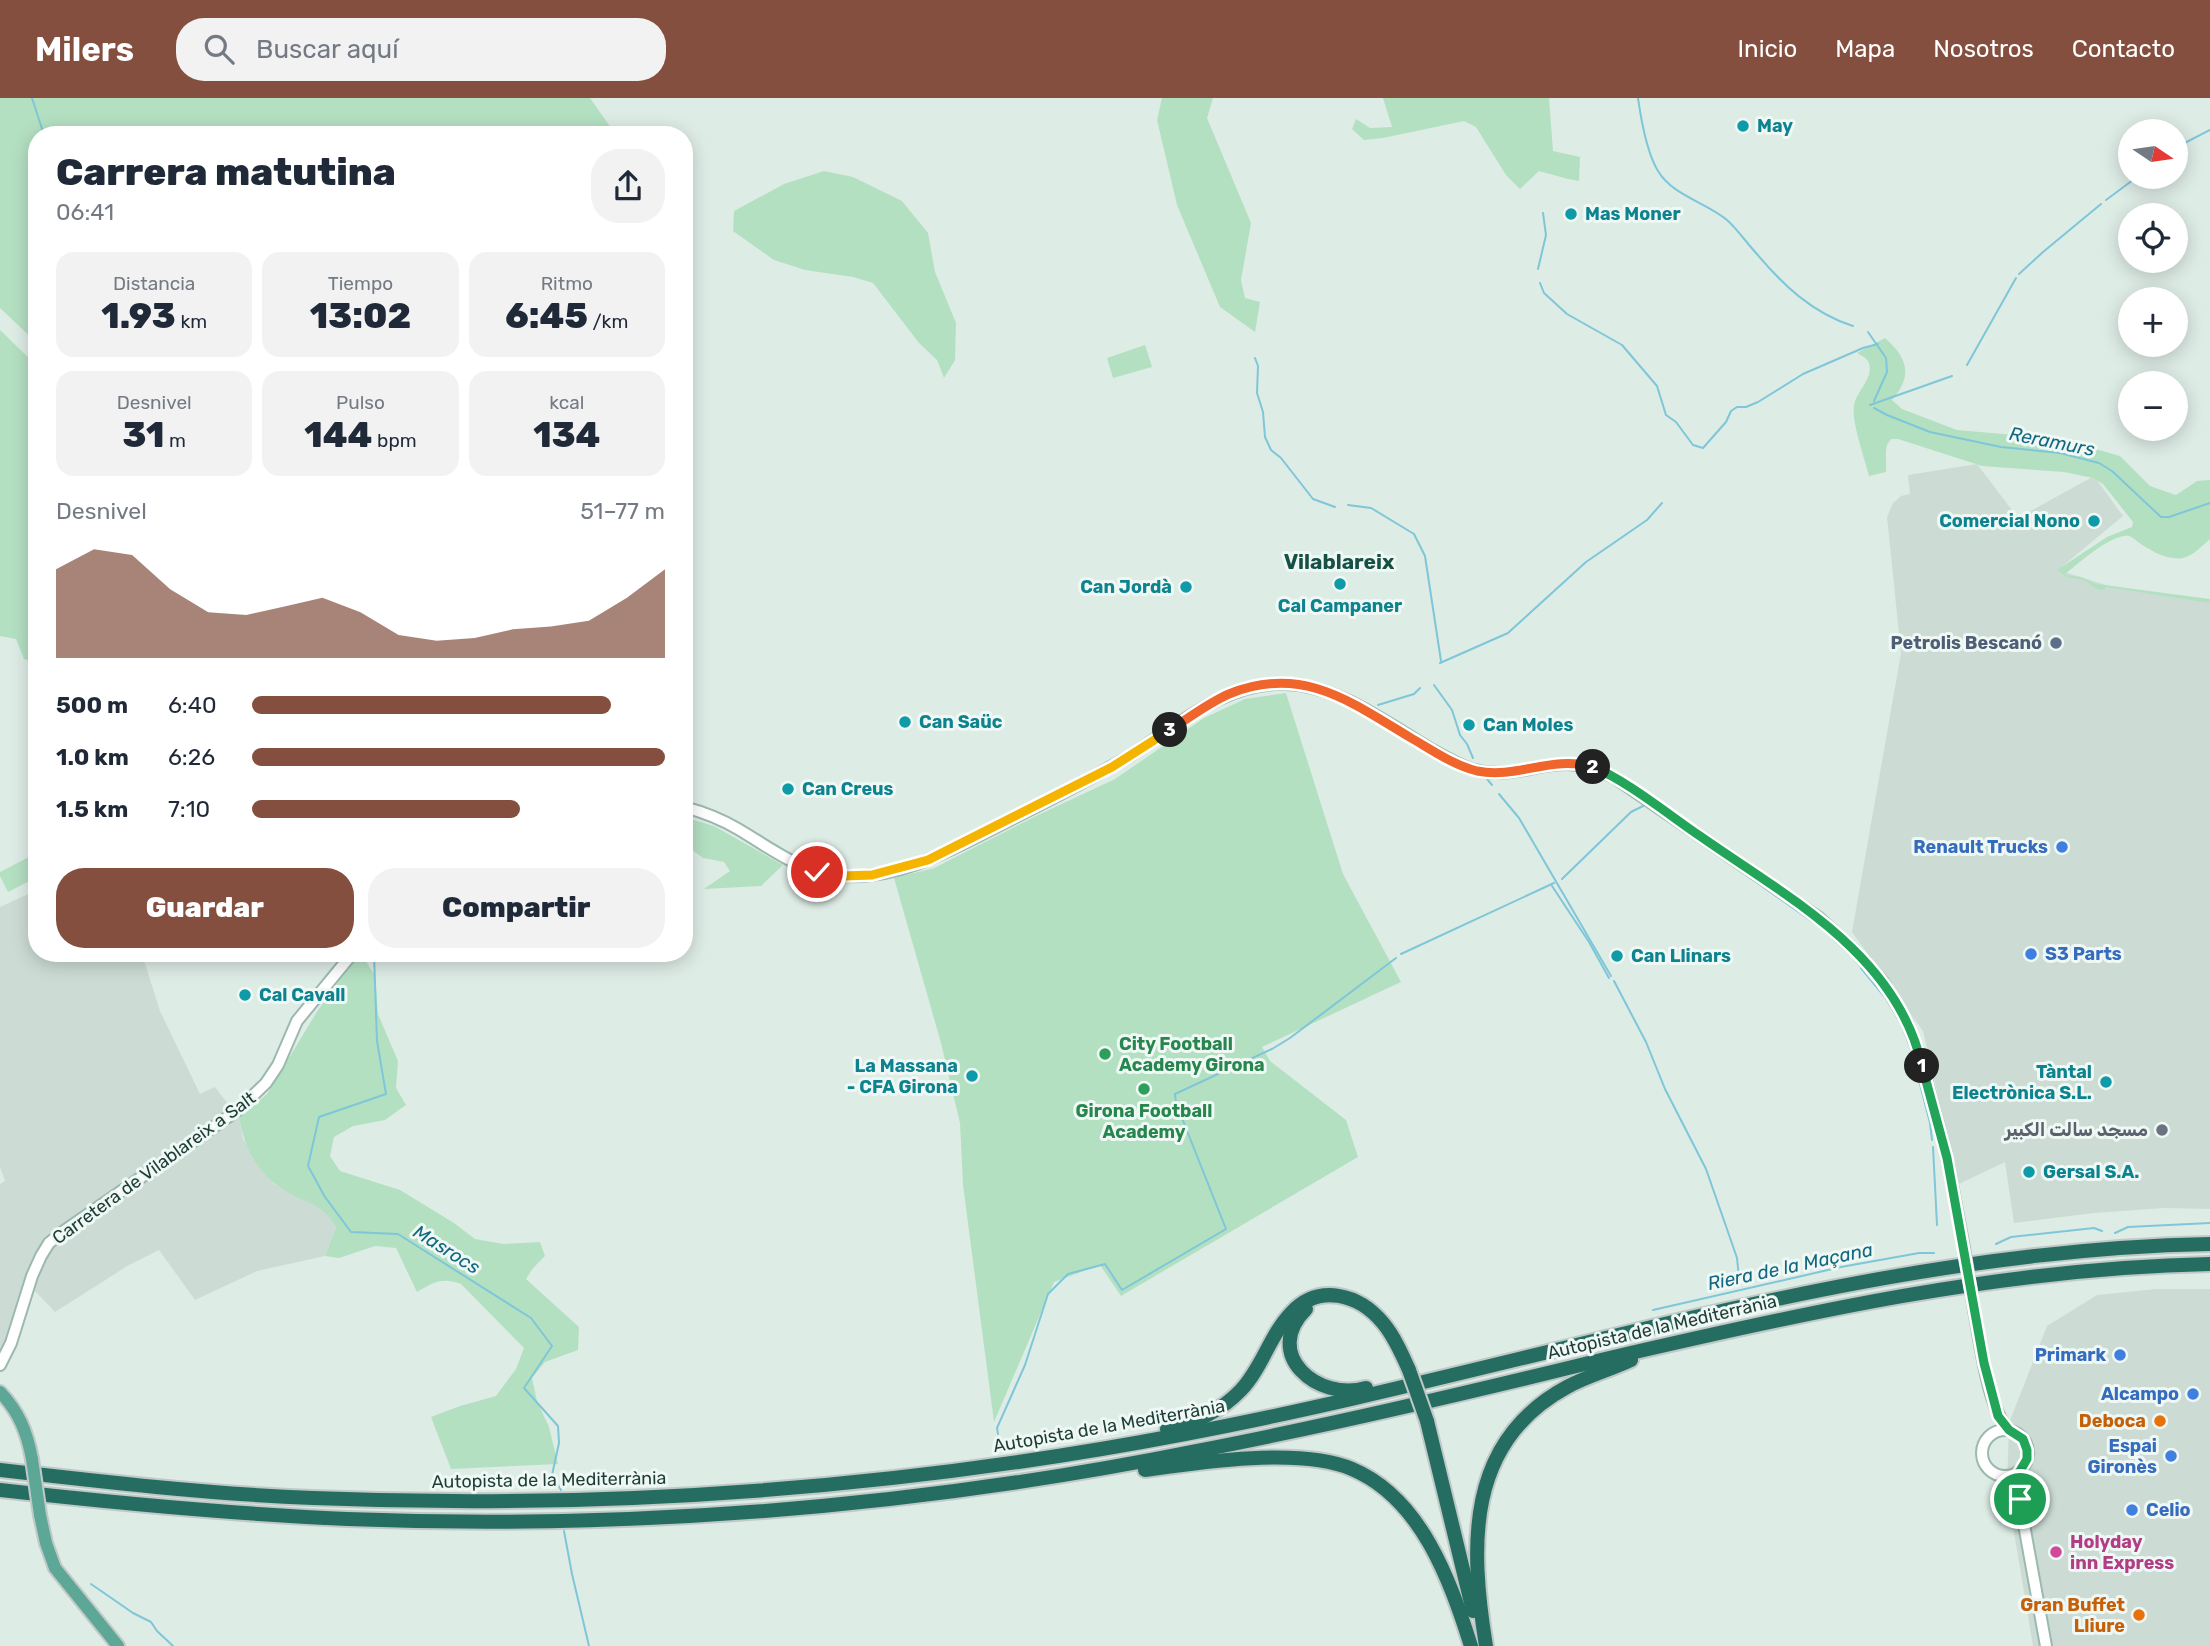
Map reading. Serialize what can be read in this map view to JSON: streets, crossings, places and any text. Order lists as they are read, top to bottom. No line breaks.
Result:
{"streets":{"highway":["Autopista de la Mediterrània"],"street":["Carretera de Vilablareix a Salt"]},"districts":["Vilablareix"],"water":["Reramurs","Masrocs","Riera de la Maçana"],"places":["May","Mas Moner","Comercial Nono","Cal Campaner","Can Jordà","Petrolis Bescanó","Can Saüc","Can Moles","Can Creus","Renault Trucks","S3 Parts","Can Llinars","Cal Cavall","City Football Academy Girona","La Massana - CFA Girona","Tàntal Electrònica S.L.","Girona Football Academy","مسجد سالت الكبير","Gersal S.A.","Primark","Alcampo","Deboca","Espai Gironès","Celio","Holyday inn Express","Gran Buffet Lliure"],"north":"right","page":{"header":"Milers","search":"Buscar aquí","nav":["Inicio","Mapa","Nosotros","Contacto"],"map_buttons":["+","−"],"heading":["Carrera matutina","06:41"],"stats":[["Distancia","1.93 km"],["Tiempo","13:02"],["Ritmo","6:45 /km"],["Desnivel","31 m"],["Pulso","144 bpm"],["kcal","134"]],"chart":["Desnivel","51–77 m"],"list":[{"name":"500 m","note":"6:40"},{"name":"1.0 km","note":"6:26"},{"name":"1.5 km","note":"7:10"}],"pins":["3","2","1"],"buttons":["Guardar","Compartir"]}}
